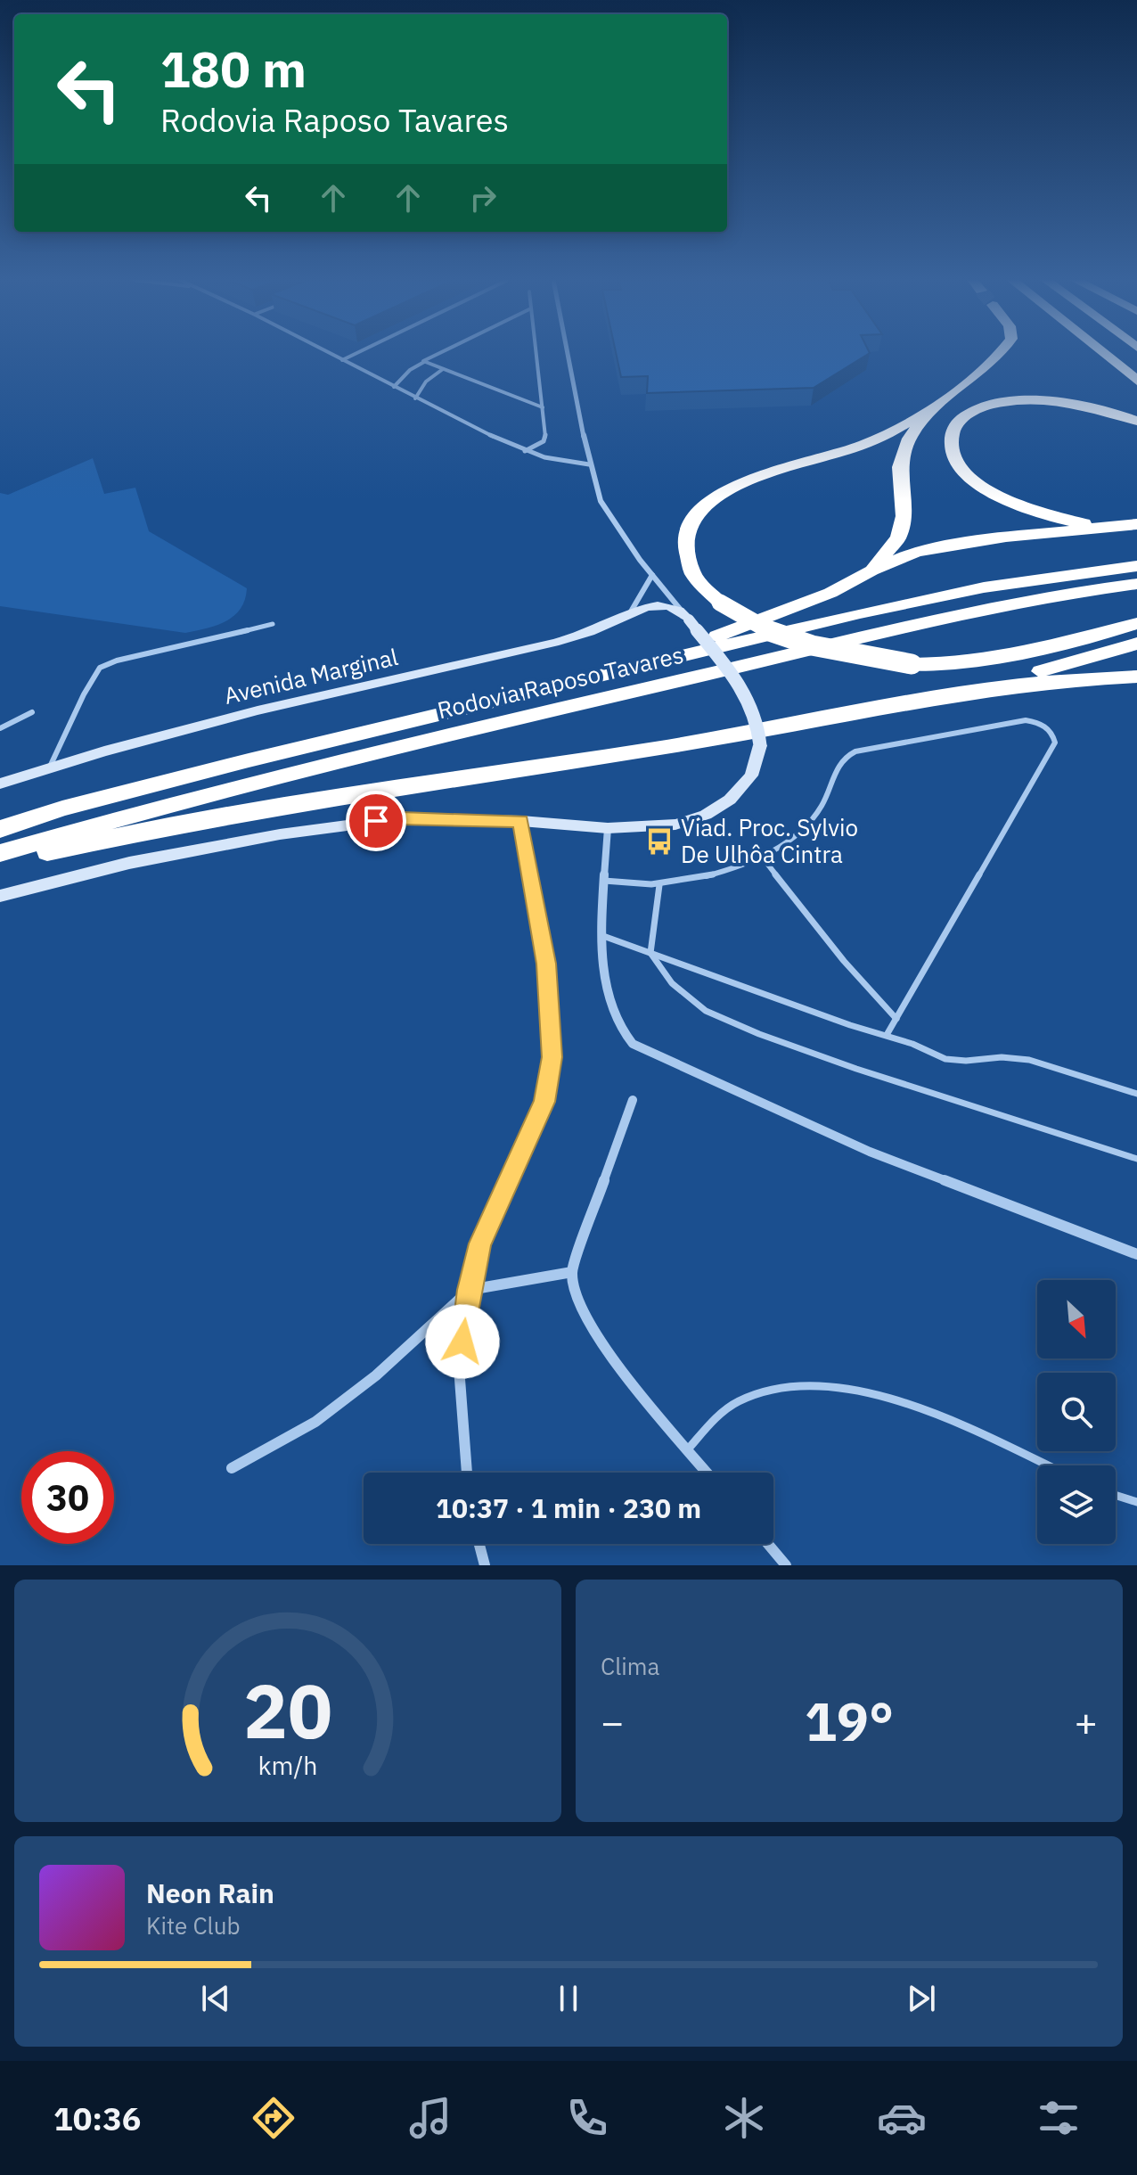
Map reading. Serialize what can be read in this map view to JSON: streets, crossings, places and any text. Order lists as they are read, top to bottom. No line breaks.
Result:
{"streets":{"highway":["Rodovia Raposo Tavares"],"main road":["Avenida Marginal"]},"places":{"bus stop":["Viad. Proc. Sylvio De Ulhôa Cintra"]},"north":"bottom right","page":{"turn":["180 m","Rodovia Raposo Tavares"],"limit":"30","trip":"10:37 · 1 min · 230 m","tile":"Clima","heat":["−","19°","+"],"song":["Neon Rain","Kite Club"],"tabs":"10:36","gauge":["20","km/h"]}}
